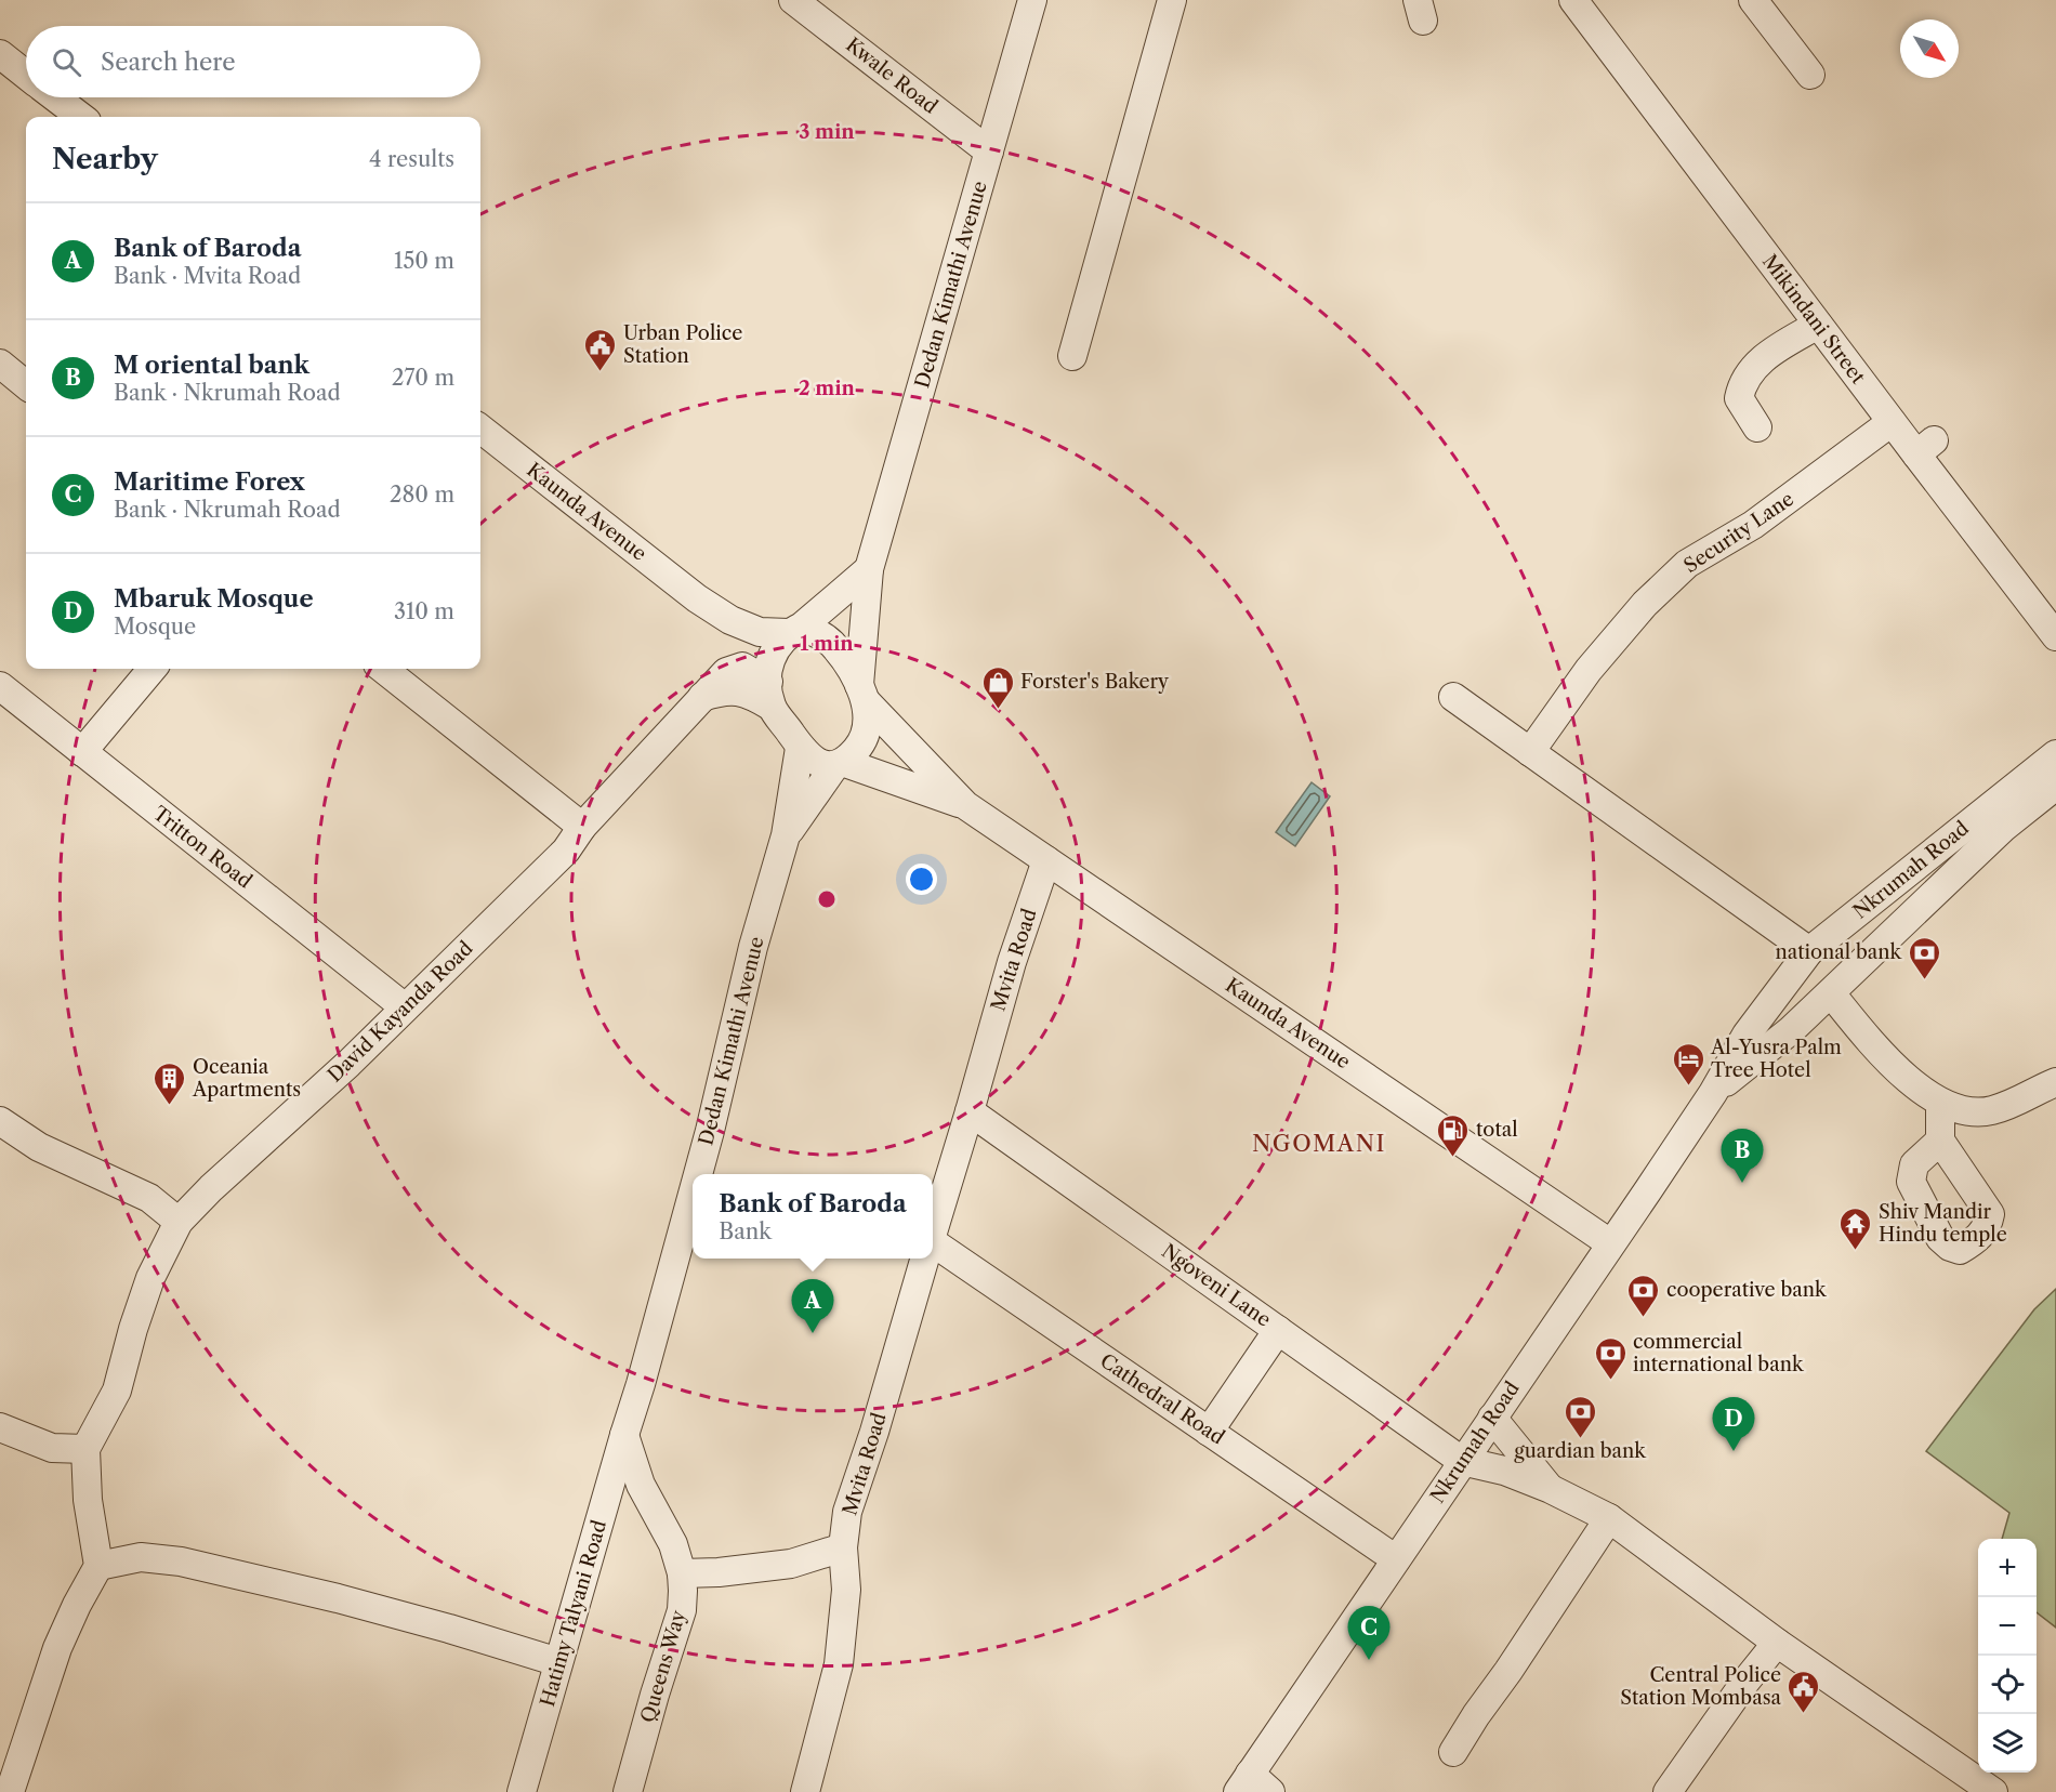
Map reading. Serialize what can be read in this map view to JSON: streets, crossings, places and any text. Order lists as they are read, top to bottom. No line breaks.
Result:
{"streets":{"street":["Kwale Road","Dedan Kimathi Avenue","Mikindani Street","Kaunda Avenue","Security Lane","Tritton Road","Nkrumah Road","Mvita Road","David Kayanda Road","Ngoveni Lane","Cathedral Road","Hatimy Talyani Road","Queens Way"]},"crossings":[["Kwale Road","Dedan Kimathi Avenue"],["Dedan Kimathi Avenue","David Kayanda Road"],["Dedan Kimathi Avenue","Hatimy Talyani Road"],["Dedan Kimathi Avenue","Queens Way"],["Mikindani Street","Security Lane"],["Kaunda Avenue","Nkrumah Road"],["Kaunda Avenue","Mvita Road"],["Tritton Road","David Kayanda Road"],["Nkrumah Road","Ngoveni Lane"],["Nkrumah Road","Cathedral Road"],["Mvita Road","Ngoveni Lane"],["Hatimy Talyani Road","Queens Way"]],"districts":["NGOMANI"],"places":{"public building":["Urban Police Station","Central Police Station Mombasa"],"shop":["Forster's Bakery"],"bank":["national bank","cooperative bank","commercial international bank","guardian bank"],"hotel":["Al-Yusra Palm Tree Hotel"],"building":["Oceania Apartments"],"fuel station":["total"],"temple":["Shiv Mandir Hindu temple"]},"north":"bottom right","page":{"search":"Search here","heading":["Nearby","4 results"],"list":[{"mark":"A","name":"Bank of Baroda","note":"Bank · Mvita Road","value":"150 m"},{"mark":"B","name":"M oriental bank","note":"Bank · Nkrumah Road","value":"270 m"},{"mark":"C","name":"Maritime Forex","note":"Bank · Nkrumah Road","value":"280 m"},{"mark":"D","name":"Mbaruk Mosque","note":"Mosque","value":"310 m"}],"pins":["B","A","D","C"],"popup":["Bank of Baroda","Bank"],"map_buttons":["+","−"]},"rings":["3 min","2 min","1 min"]}
